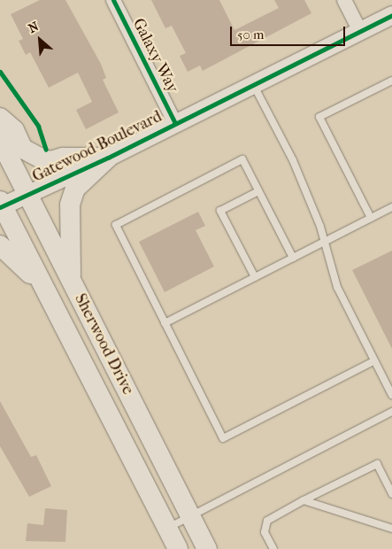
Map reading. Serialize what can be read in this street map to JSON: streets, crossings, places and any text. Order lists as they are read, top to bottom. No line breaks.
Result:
{"streets":{"main road":["Sherwood Drive"],"street":["Galaxy Way","Gatewood Boulevard"]},"crossings":[["Galaxy Way","Gatewood Boulevard"],["Gatewood Boulevard","Sherwood Drive"]],"scale_bar":"50 m","north":"top left"}
